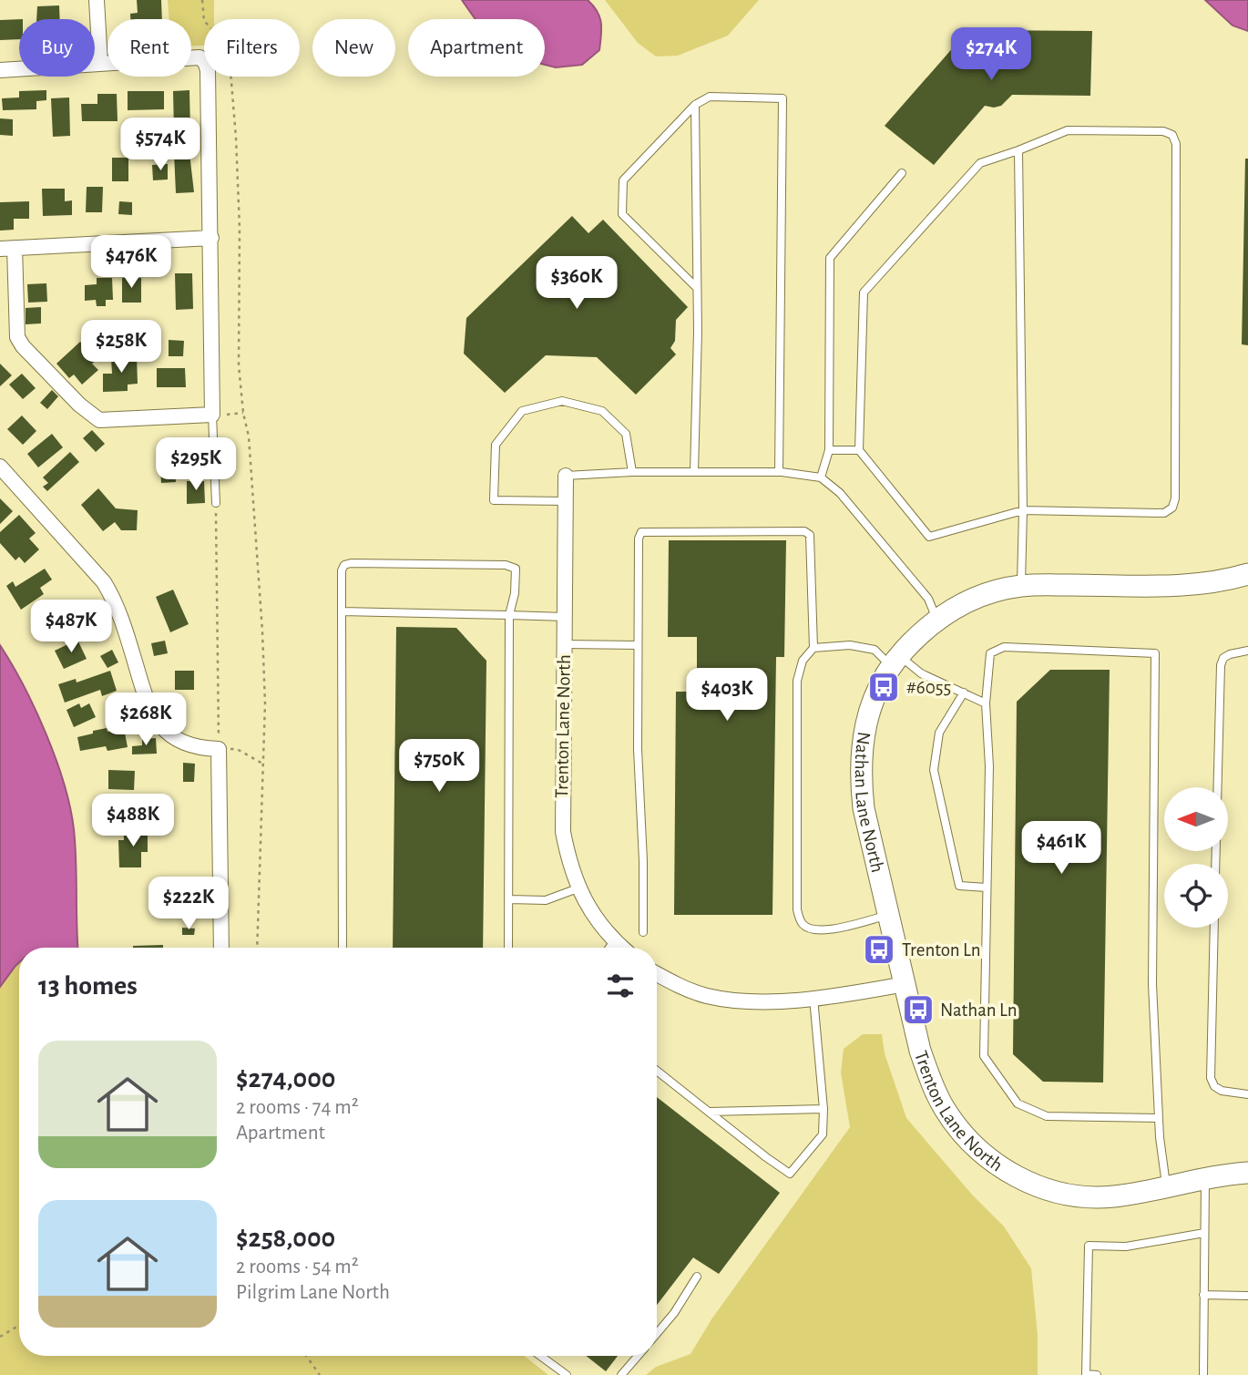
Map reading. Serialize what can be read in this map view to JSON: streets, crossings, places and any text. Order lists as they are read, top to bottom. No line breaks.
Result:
{"streets":{"street":["Trenton Lane North","Nathan Lane North"]},"crossings":[["Trenton Lane North","Nathan Lane North"]],"places":{"bus stop":["#6055","Trenton Ln","Nathan Ln"]},"north":"left","page":{"chip":["Buy","Rent","Filters","New","Apartment"],"price":["$274K","$574K","$476K","$360K","$258K","$295K","$487K","$403K","$268K","$750K","$488K","$461K","$222K"],"heading":"13 homes","list":[{"name":"$274,000","note":"2 rooms · 74 m² · Apartment"},{"name":"$258,000","note":"2 rooms · 54 m² · Pilgrim Lane North"}]}}
